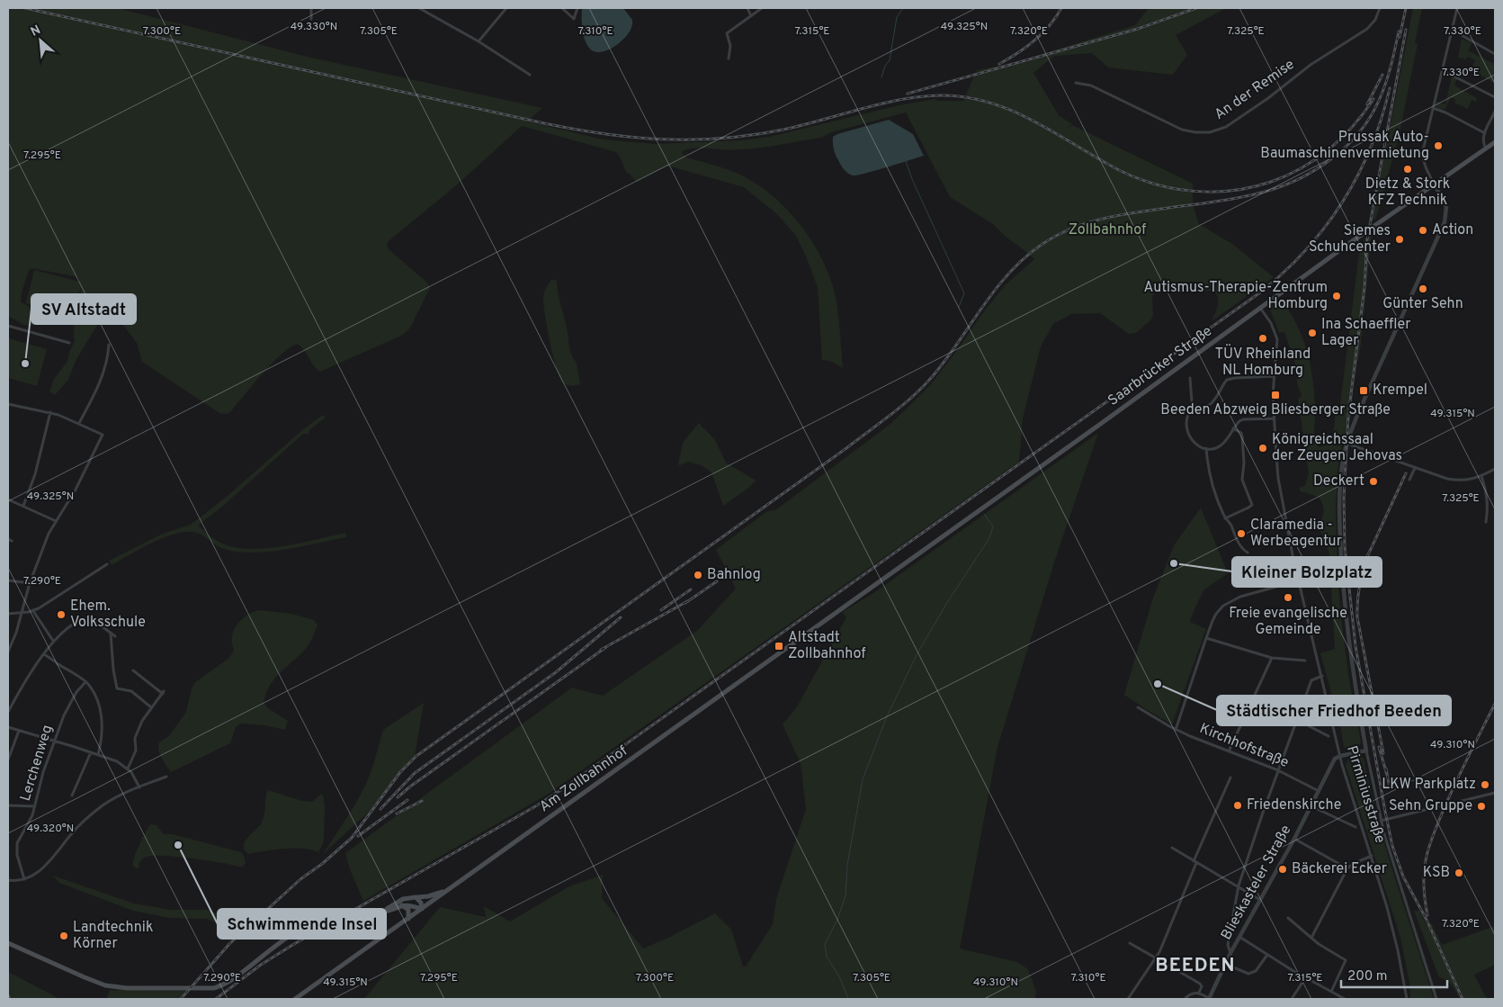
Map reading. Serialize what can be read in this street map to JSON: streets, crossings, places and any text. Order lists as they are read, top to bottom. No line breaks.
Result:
{"streets":{"main road":["Saarbrücker Straße","Am Zollbahnhof"],"street":["An der Remise","Kirchhofstraße","Lerchenweg","Pirminiusstraße","Blieskasteler Straße"]},"crossings":[["Saarbrücker Straße","Am Zollbahnhof"],["Saarbrücker Straße","Pirminiusstraße"],["Kirchhofstraße","Blieskasteler Straße"],["Pirminiusstraße","Blieskasteler Straße"]],"districts":["BEEDEN"],"parks":["Zollbahnhof"],"places":{"other":["Prussak Auto- Baumaschinenvermietung","Dietz & Stork KFZ Technik","Action","Siemes Schuhcenter","Günter Sehn","Autismus-Therapie-Zentrum Homburg","Ina Schaeffler Lager","TÜV Rheinland NL Homburg","SV Altstadt","Königreichssaal der Zeugen Jehovas","Deckert","Claramedia - Werbeagentur","Kleiner Bolzplatz","Bahnlog","Freie evangelische Gemeinde","Ehem. Volksschule","Städtischer Friedhof Beeden","LKW Parkplatz","Friedenskirche","Sehn Gruppe","Schwimmende Insel","Bäckerei Ecker","KSB","Landtechnik Körner"],"transit":["Krempel","Beeden Abzweig Bliesberger Straße","Altstadt Zollbahnhof"]},"scale_bar":"200 m","north":"top left","coordinates":["49.330°N","49.325°N","7.300°E","7.305°E","7.310°E","7.315°E","7.320°E","7.325°E","7.330°E","7.295°E","49.315°N","7.290°E","49.310°N","49.320°N"]}
